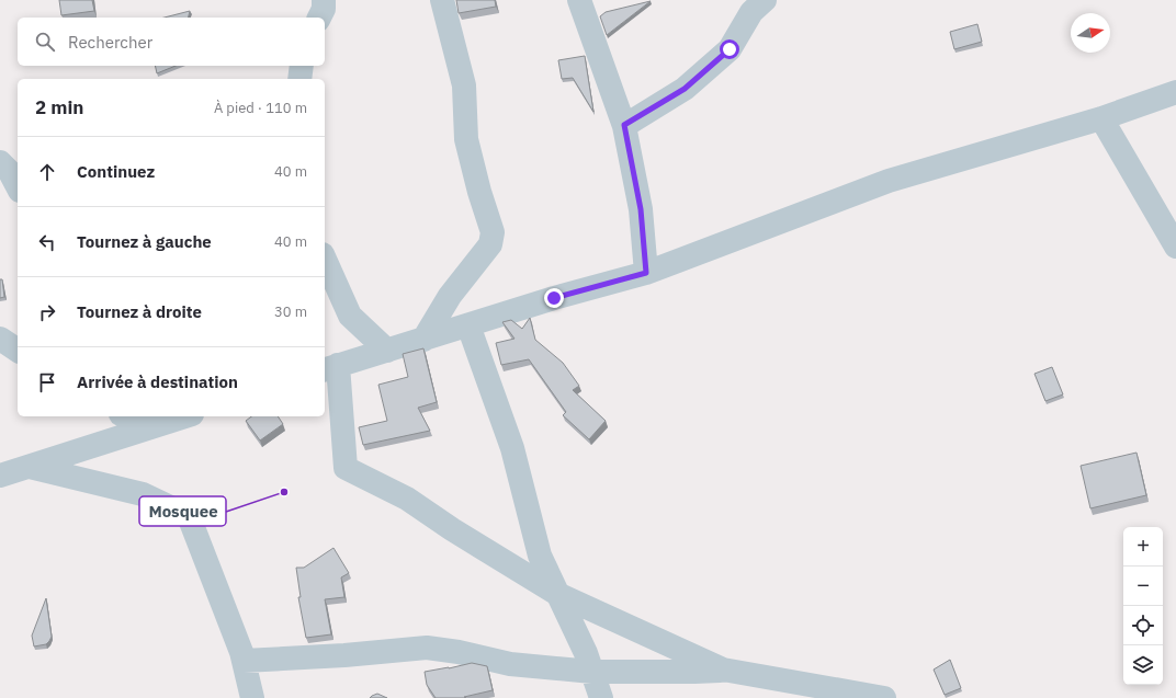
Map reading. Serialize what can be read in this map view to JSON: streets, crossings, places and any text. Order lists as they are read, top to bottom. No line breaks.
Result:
{"places":["Mosquee"],"north":"right","page":{"search":"Rechercher","heading":["2 min","À pied · 110 m"],"list":[["Continuez","40 m"],["Tournez à gauche","40 m"],["Tournez à droite","30 m"],"Arrivée à destination"],"map_buttons":["+","−"]}}
